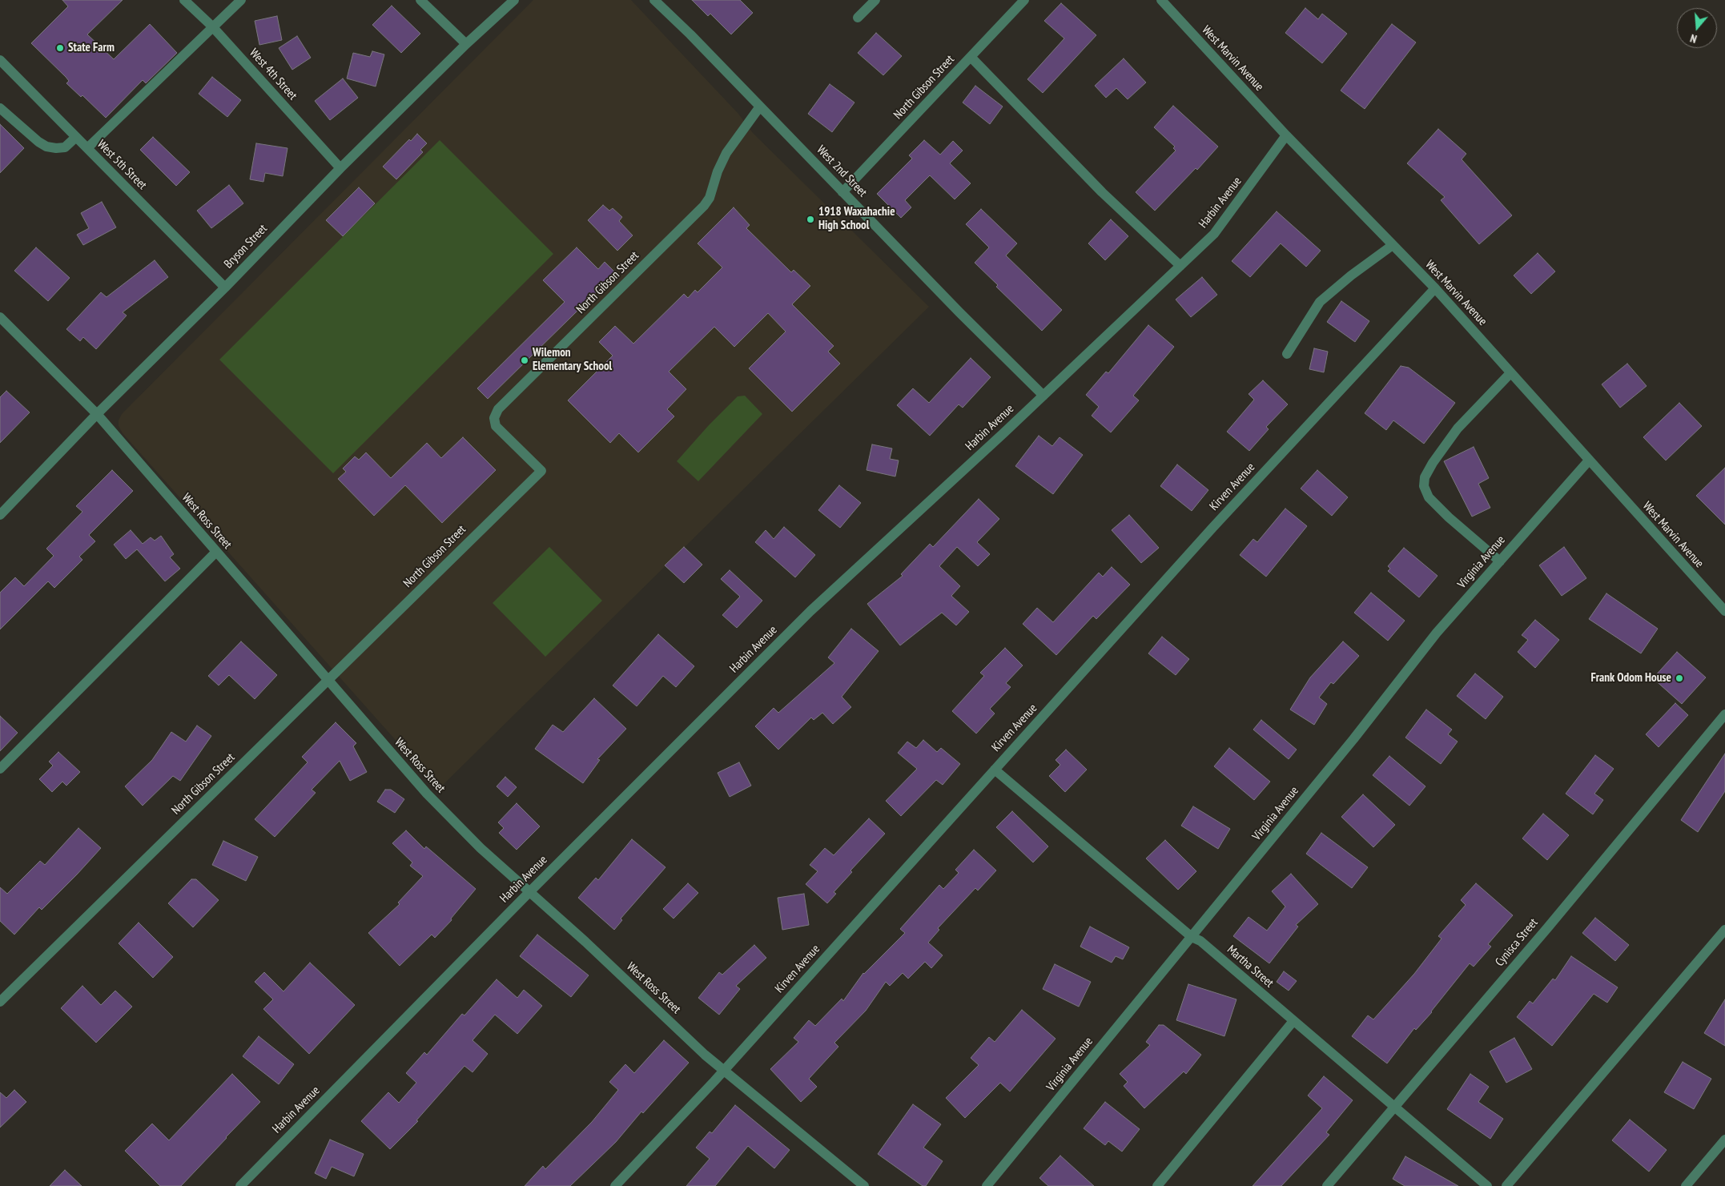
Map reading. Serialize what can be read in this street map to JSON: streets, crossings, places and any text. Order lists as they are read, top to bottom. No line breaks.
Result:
{"streets":{"street":["West Marvin Avenue","West 4th Street","North Gibson Street","West 5th Street","West 2nd Street","Harbin Avenue","Bryson Street","Kirven Avenue","West Ross Street","Virginia Avenue","Cynisca Street","Martha Street"]},"crossings":[["West Marvin Avenue","Harbin Avenue"],["West Marvin Avenue","Kirven Avenue"],["West Marvin Avenue","Virginia Avenue"],["West 4th Street","Bryson Street"],["North Gibson Street","West 2nd Street"],["North Gibson Street","West Ross Street"],["West 5th Street","Bryson Street"],["West 2nd Street","Harbin Avenue"],["Harbin Avenue","West Ross Street"],["Bryson Street","West Ross Street"],["Kirven Avenue","West Ross Street"],["Kirven Avenue","Martha Street"],["Virginia Avenue","Martha Street"],["Cynisca Street","Martha Street"]],"places":["State Farm","1918 Waxahachie High School","Wilemon Elementary School","Frank Odom House"],"north":"bottom"}
